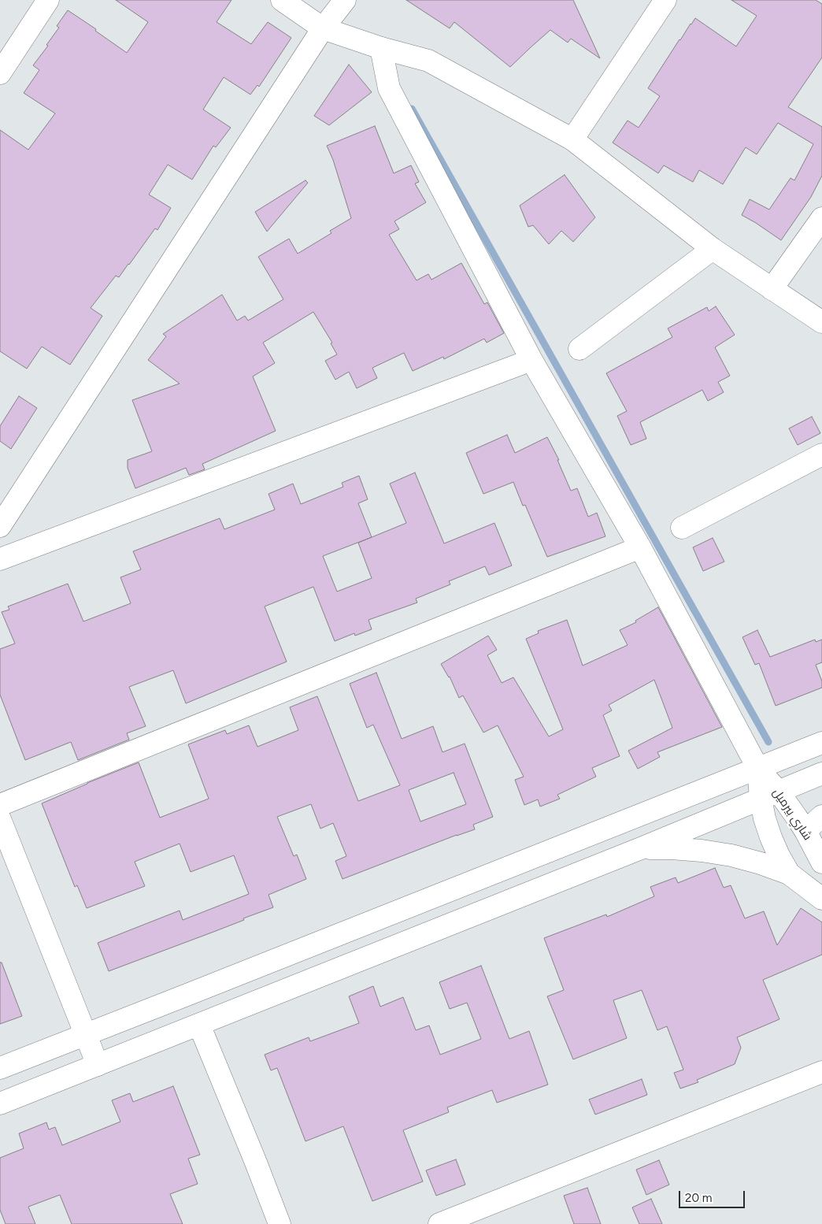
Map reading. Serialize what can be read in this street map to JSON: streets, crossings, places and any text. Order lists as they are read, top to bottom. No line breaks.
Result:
{"streets":{"street":["شاري بيرميل"]},"scale_bar":"20 m"}
